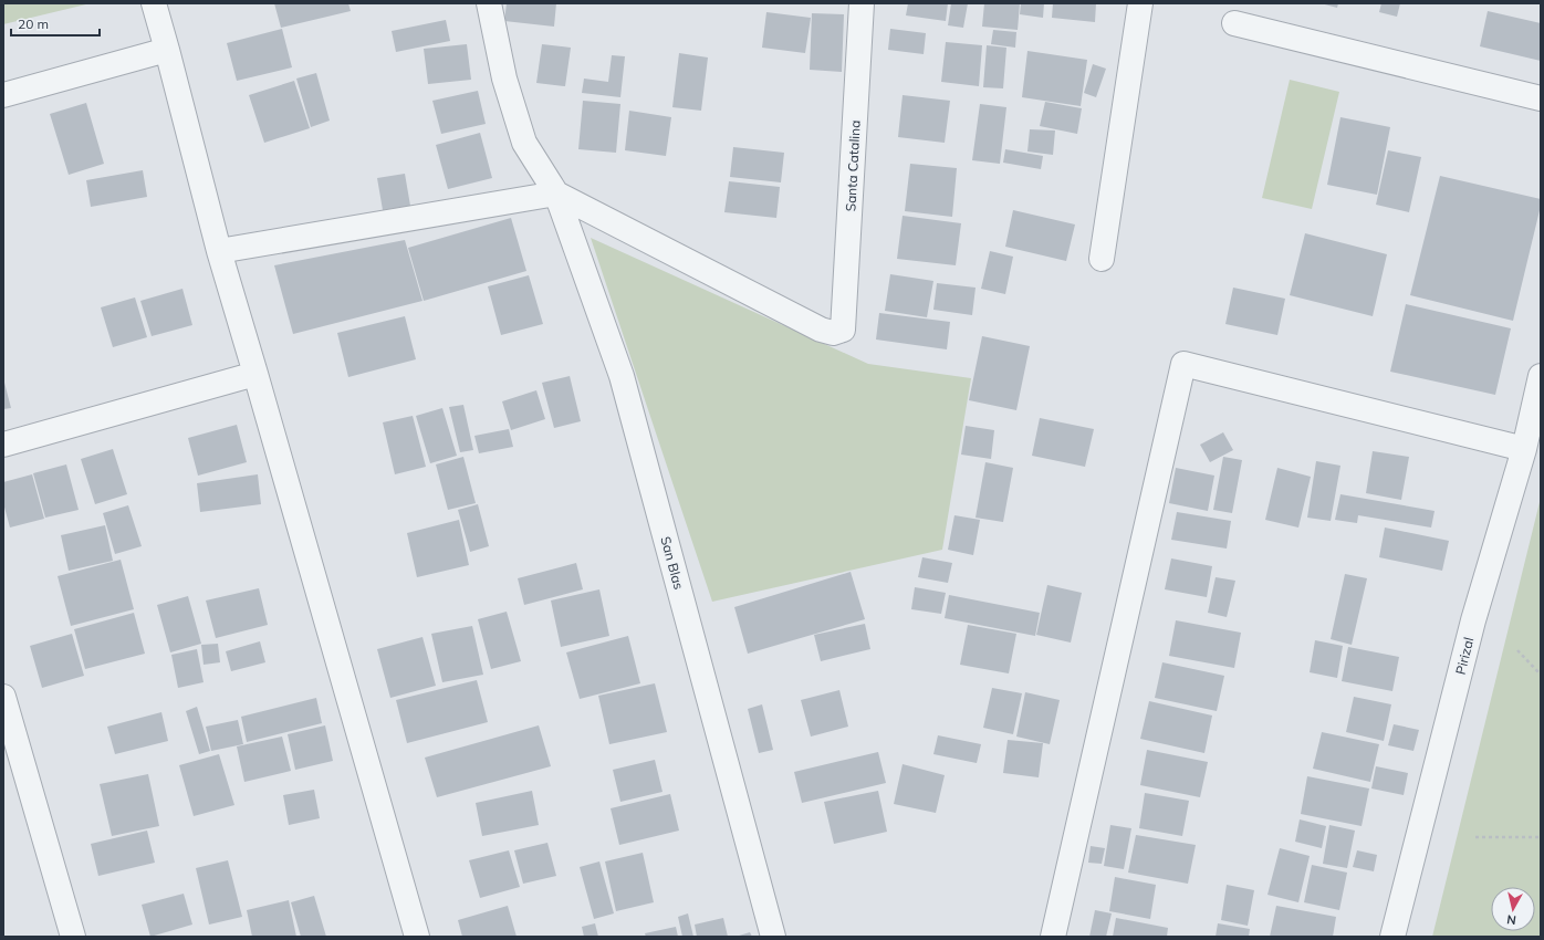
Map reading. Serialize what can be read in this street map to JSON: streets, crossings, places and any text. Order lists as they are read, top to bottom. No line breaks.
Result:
{"streets":{"street":["Santa Catalina","San Blas","Pirizal"]},"crossings":[["Santa Catalina","San Blas"]],"scale_bar":"20 m","north":"bottom"}
